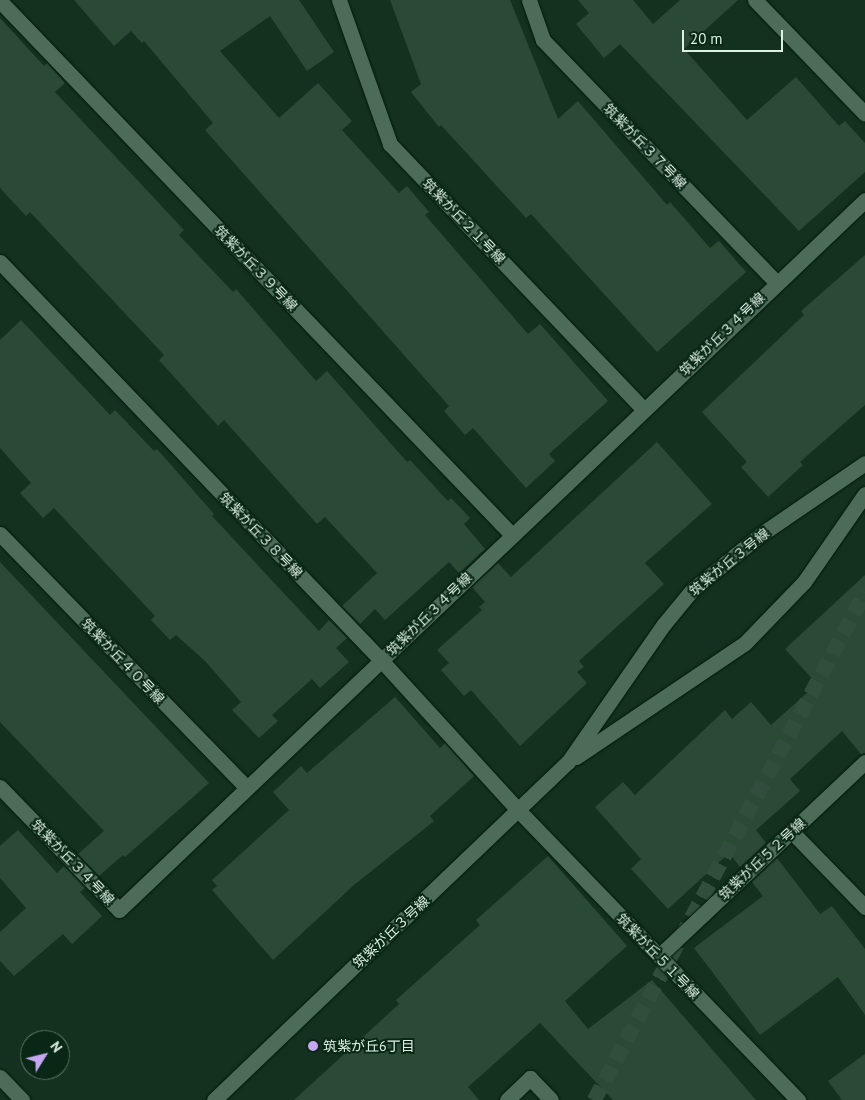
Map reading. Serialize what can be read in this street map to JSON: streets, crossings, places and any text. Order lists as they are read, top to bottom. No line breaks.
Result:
{"streets":{"street":["筑紫が丘３７号線","筑紫が丘２１号線","筑紫が丘３９号線","筑紫が丘３４号線","筑紫が丘３８号線","筑紫が丘３号線","筑紫が丘４０号線","筑紫が丘５２号線","筑紫が丘５１号線"]},"crossings":[["筑紫が丘３７号線","筑紫が丘３４号線"],["筑紫が丘２１号線","筑紫が丘３４号線"],["筑紫が丘３９号線","筑紫が丘３４号線"],["筑紫が丘３４号線","筑紫が丘３８号線"],["筑紫が丘３４号線","筑紫が丘４０号線"],["筑紫が丘３８号線","筑紫が丘３号線"],["筑紫が丘３８号線","筑紫が丘５１号線"],["筑紫が丘３号線","筑紫が丘５１号線"],["筑紫が丘５２号線","筑紫が丘５１号線"]],"places":["筑紫が丘6丁目"],"scale_bar":"20 m","north":"top right"}
